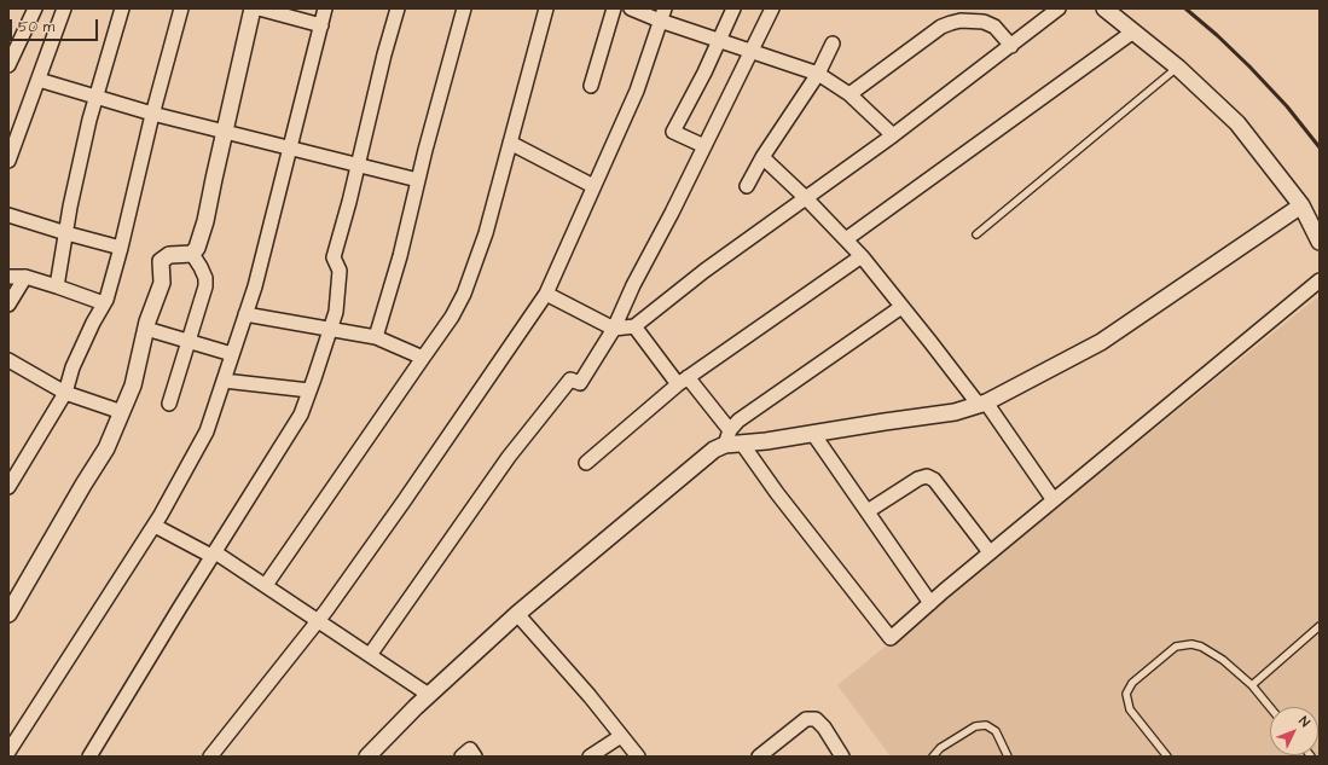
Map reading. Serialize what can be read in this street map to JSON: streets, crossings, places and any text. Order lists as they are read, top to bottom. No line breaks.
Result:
{"scale_bar":"50 m","north":"top right"}
